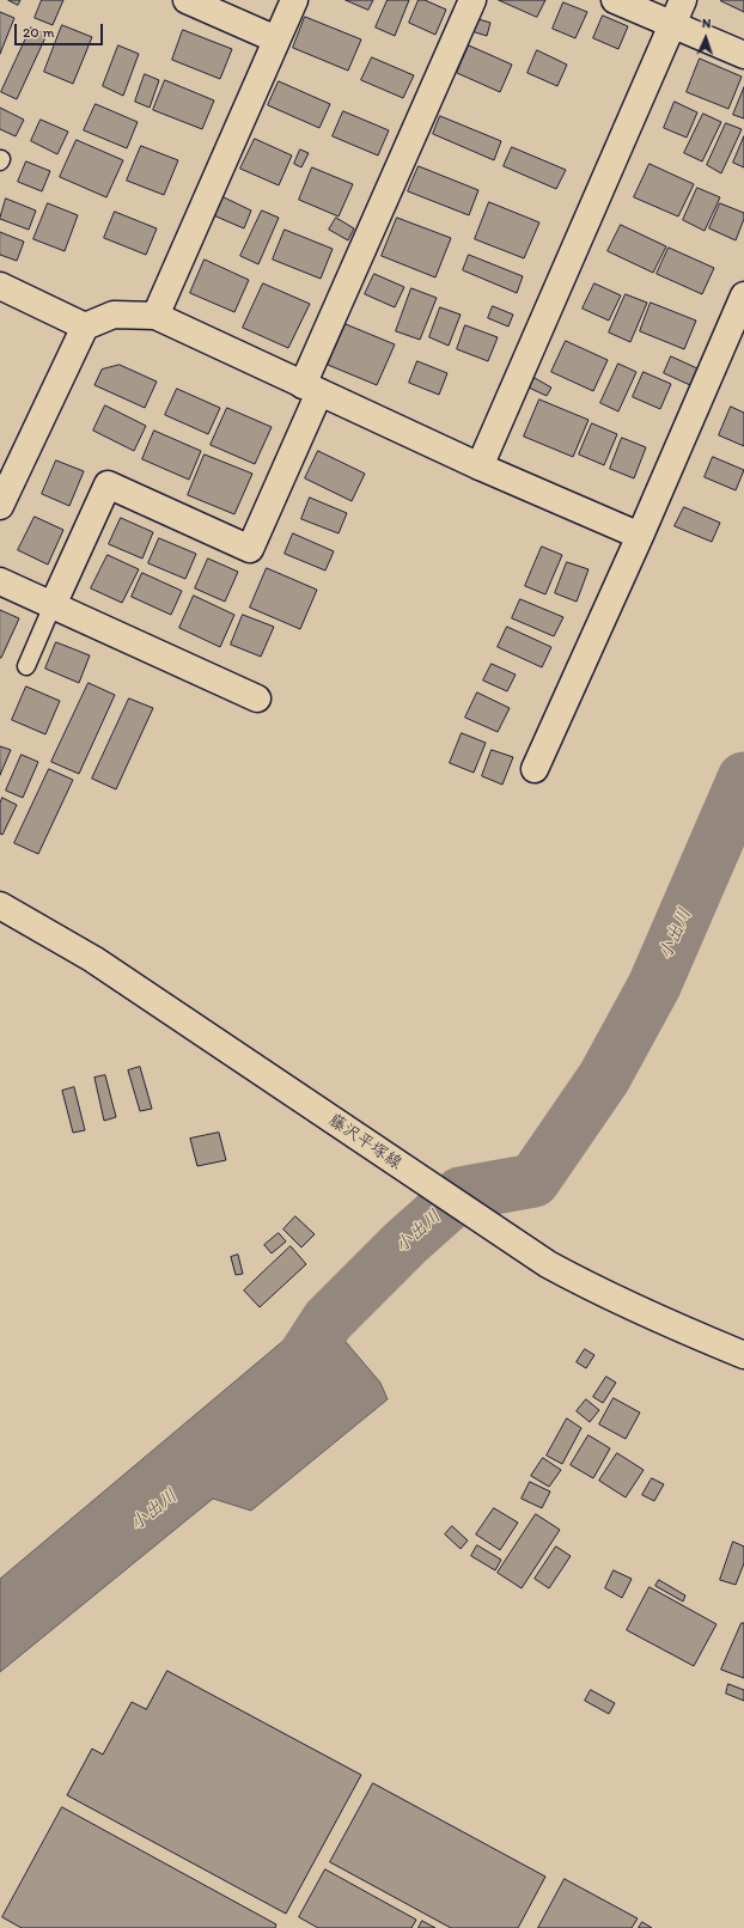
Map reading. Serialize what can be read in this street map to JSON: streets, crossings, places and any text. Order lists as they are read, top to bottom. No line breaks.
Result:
{"streets":{"street":["藤沢平塚線"]},"water":["小出川"],"scale_bar":"20 m","north":"top"}
